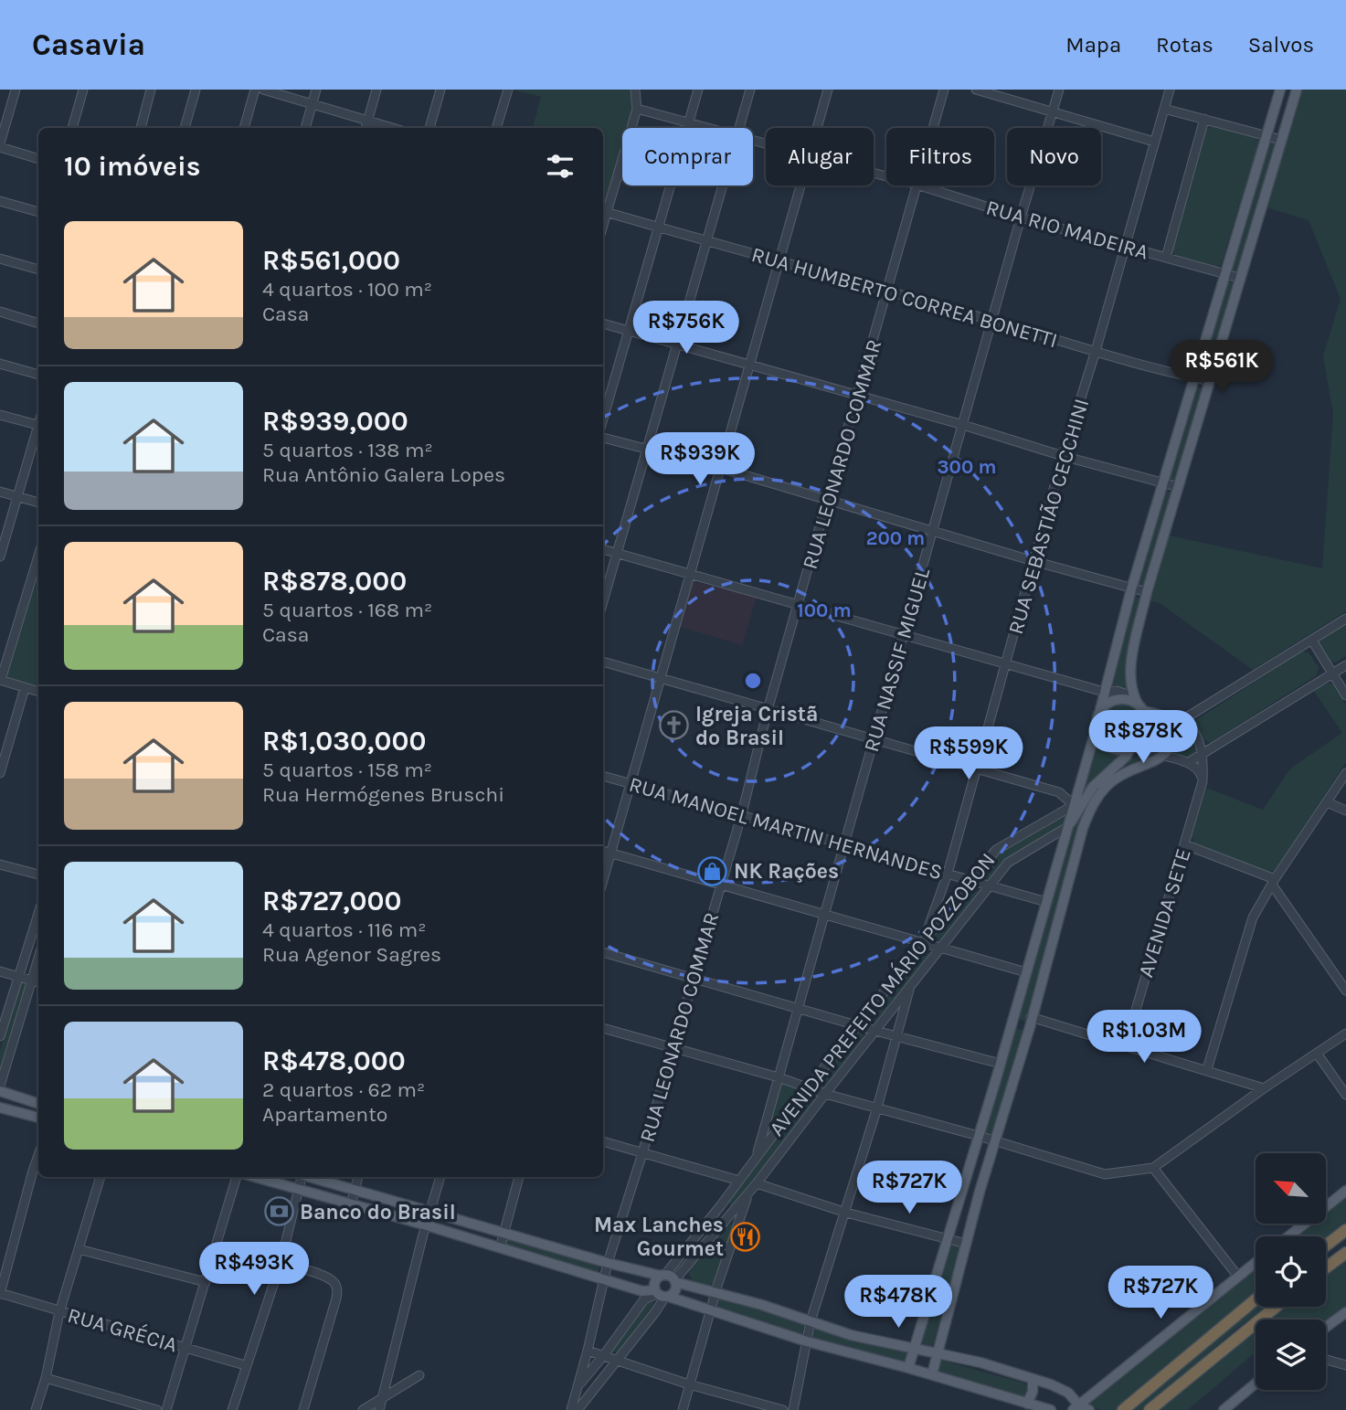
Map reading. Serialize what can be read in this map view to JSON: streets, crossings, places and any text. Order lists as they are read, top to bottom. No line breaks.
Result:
{"streets":{"main road":["AVENIDA PREFEITO MÁRIO POZZOBON"],"street":["RUA RIO MADEIRA","RUA HUMBERTO CORREA BONETTI","RUA LEONARDO COMMAR","RUA SEBASTIÃO CECCHINI","RUA NASSIF MIGUEL","RUA MANOEL MARTIN HERNANDES","AVENIDA SETE","RUA GRÉCIA"]},"crossings":[["RUA RIO MADEIRA","RUA SEBASTIÃO CECCHINI"],["RUA RIO MADEIRA","RUA NASSIF MIGUEL"],["RUA HUMBERTO CORREA BONETTI","RUA LEONARDO COMMAR"],["RUA HUMBERTO CORREA BONETTI","RUA SEBASTIÃO CECCHINI"],["RUA HUMBERTO CORREA BONETTI","RUA NASSIF MIGUEL"],["RUA LEONARDO COMMAR","RUA MANOEL MARTIN HERNANDES"],["RUA SEBASTIÃO CECCHINI","RUA MANOEL MARTIN HERNANDES"],["RUA SEBASTIÃO CECCHINI","AVENIDA PREFEITO MÁRIO POZZOBON"],["RUA NASSIF MIGUEL","RUA MANOEL MARTIN HERNANDES"],["RUA NASSIF MIGUEL","AVENIDA PREFEITO MÁRIO POZZOBON"],["RUA MANOEL MARTIN HERNANDES","AVENIDA PREFEITO MÁRIO POZZOBON"]],"places":{"church":["Igreja Cristã do Brasil"],"shop":["NK Rações"],"bank":["Banco do Brasil"],"restaurant":["Max Lanches Gourmet"]},"north":"top left","page":{"header":"Casavia","nav":["Mapa","Rotas","Salvos"],"chip":["Comprar","Alugar","Filtros","Novo"],"heading":"10 imóveis","list":[{"name":"R$561,000","note":"4 quartos · 100 m² · Casa"},{"name":"R$939,000","note":"5 quartos · 138 m² · Rua Antônio Galera Lopes"},{"name":"R$878,000","note":"5 quartos · 168 m² · Casa"},{"name":"R$1,030,000","note":"5 quartos · 158 m² · Rua Hermógenes Bruschi"},{"name":"R$727,000","note":"4 quartos · 116 m² · Rua Agenor Sagres"},{"name":"R$478,000","note":"2 quartos · 62 m² · Apartamento"}],"price":["R$756K","R$561K","R$939K","R$878K","R$599K","R$1.03M","R$727K","R$493K","R$727K","R$478K"]},"rings":["300 m","200 m","100 m"]}
